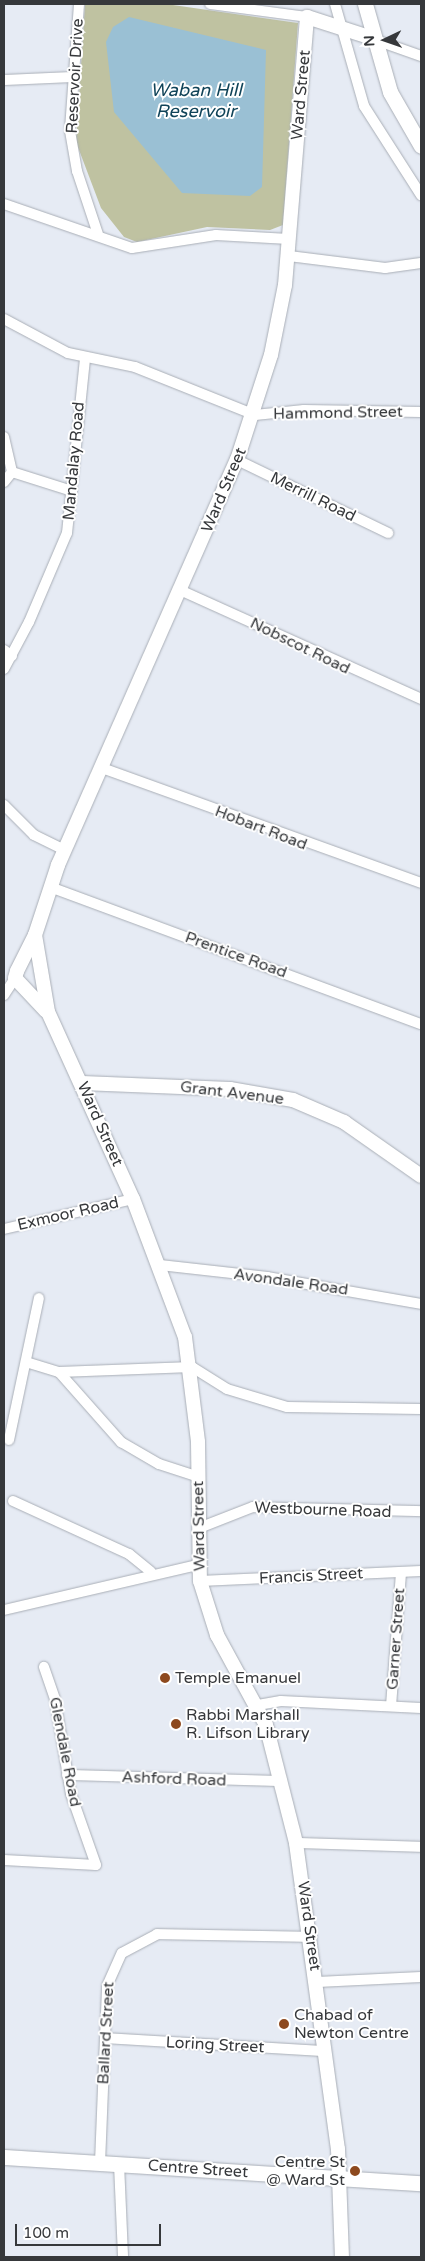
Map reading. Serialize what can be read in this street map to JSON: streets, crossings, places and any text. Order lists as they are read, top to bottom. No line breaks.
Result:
{"streets":{"main road":["Centre Street"],"street":["Reservoir Drive","Ward Street","Hammond Street","Mandalay Road","Merrill Road","Nobscot Road","Hobart Road","Prentice Road","Grant Avenue","Exmoor Road","Avondale Road","Westbourne Road","Francis Street","Garner Street","Glendale Road","Ashford Road","Ballard Street","Loring Street"]},"crossings":[["Ward Street","Hammond Street"],["Ward Street","Merrill Road"],["Ward Street","Nobscot Road"],["Ward Street","Hobart Road"],["Ward Street","Prentice Road"],["Ward Street","Grant Avenue"],["Ward Street","Exmoor Road"],["Ward Street","Avondale Road"],["Ward Street","Westbourne Road"],["Ward Street","Francis Street"],["Ward Street","Ashford Road"],["Ward Street","Ballard Street"],["Ward Street","Loring Street"],["Ward Street","Centre Street"],["Francis Street","Garner Street"],["Glendale Road","Ashford Road"],["Ballard Street","Loring Street"],["Ballard Street","Centre Street"]],"water":["Waban Hill Reservoir"],"places":["Temple Emanuel","Rabbi Marshall R. Lifson Library","Chabad of Newton Centre","Centre St @ Ward St"],"scale_bar":"100 m","north":"left"}
